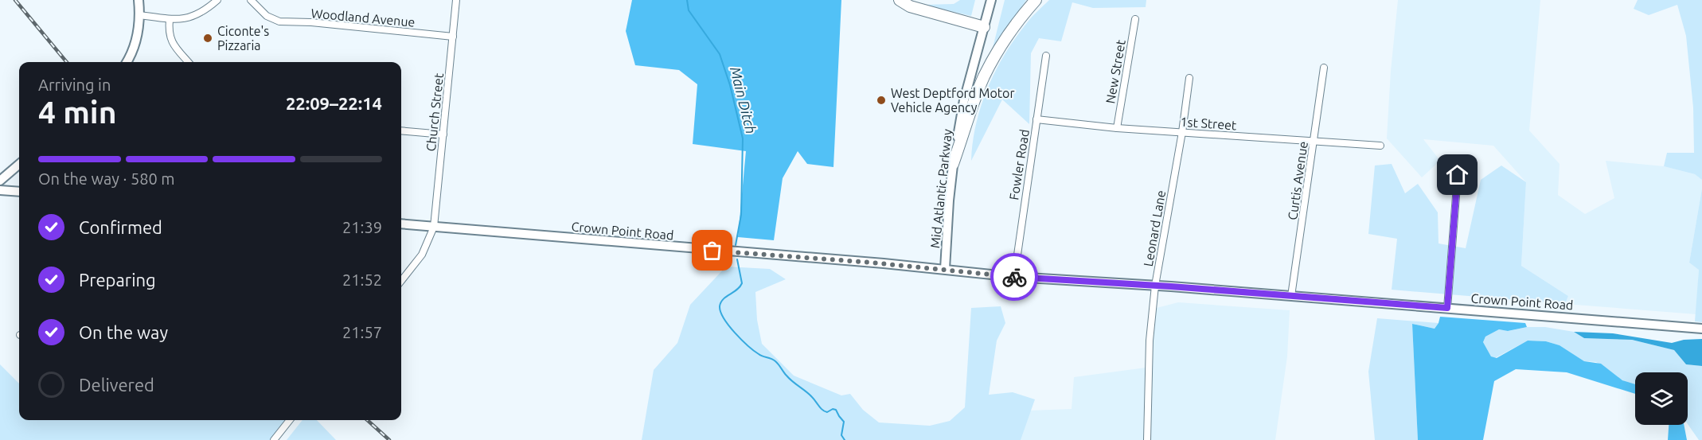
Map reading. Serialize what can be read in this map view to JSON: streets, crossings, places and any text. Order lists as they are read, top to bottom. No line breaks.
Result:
{"streets":{"main road":["Mid Atlantic Parkway","Crown Point Road"],"street":["Woodland Avenue","New Street","Church Street","1st Street","Fowler Road","Curtis Avenue","Leonard Lane"]},"crossings":[["Woodland Avenue","Church Street"],["New Street","1st Street"],["Church Street","Crown Point Road"],["1st Street","Fowler Road"],["1st Street","Curtis Avenue"],["1st Street","Leonard Lane"],["Fowler Road","Crown Point Road"],["Curtis Avenue","Crown Point Road"],["Mid Atlantic Parkway","Crown Point Road"],["Leonard Lane","Crown Point Road"]],"water":["Main Ditch"],"places":["Ciconte's Pizzaria","West Deptford Motor Vehicle Agency"],"page":{"heading":["4 min","Arriving in","22:09–22:14"],"bar":"On the way · 580 m","list":[["Confirmed","21:39"],["Preparing","21:52"],["On the way","21:57"],"Delivered"]}}
